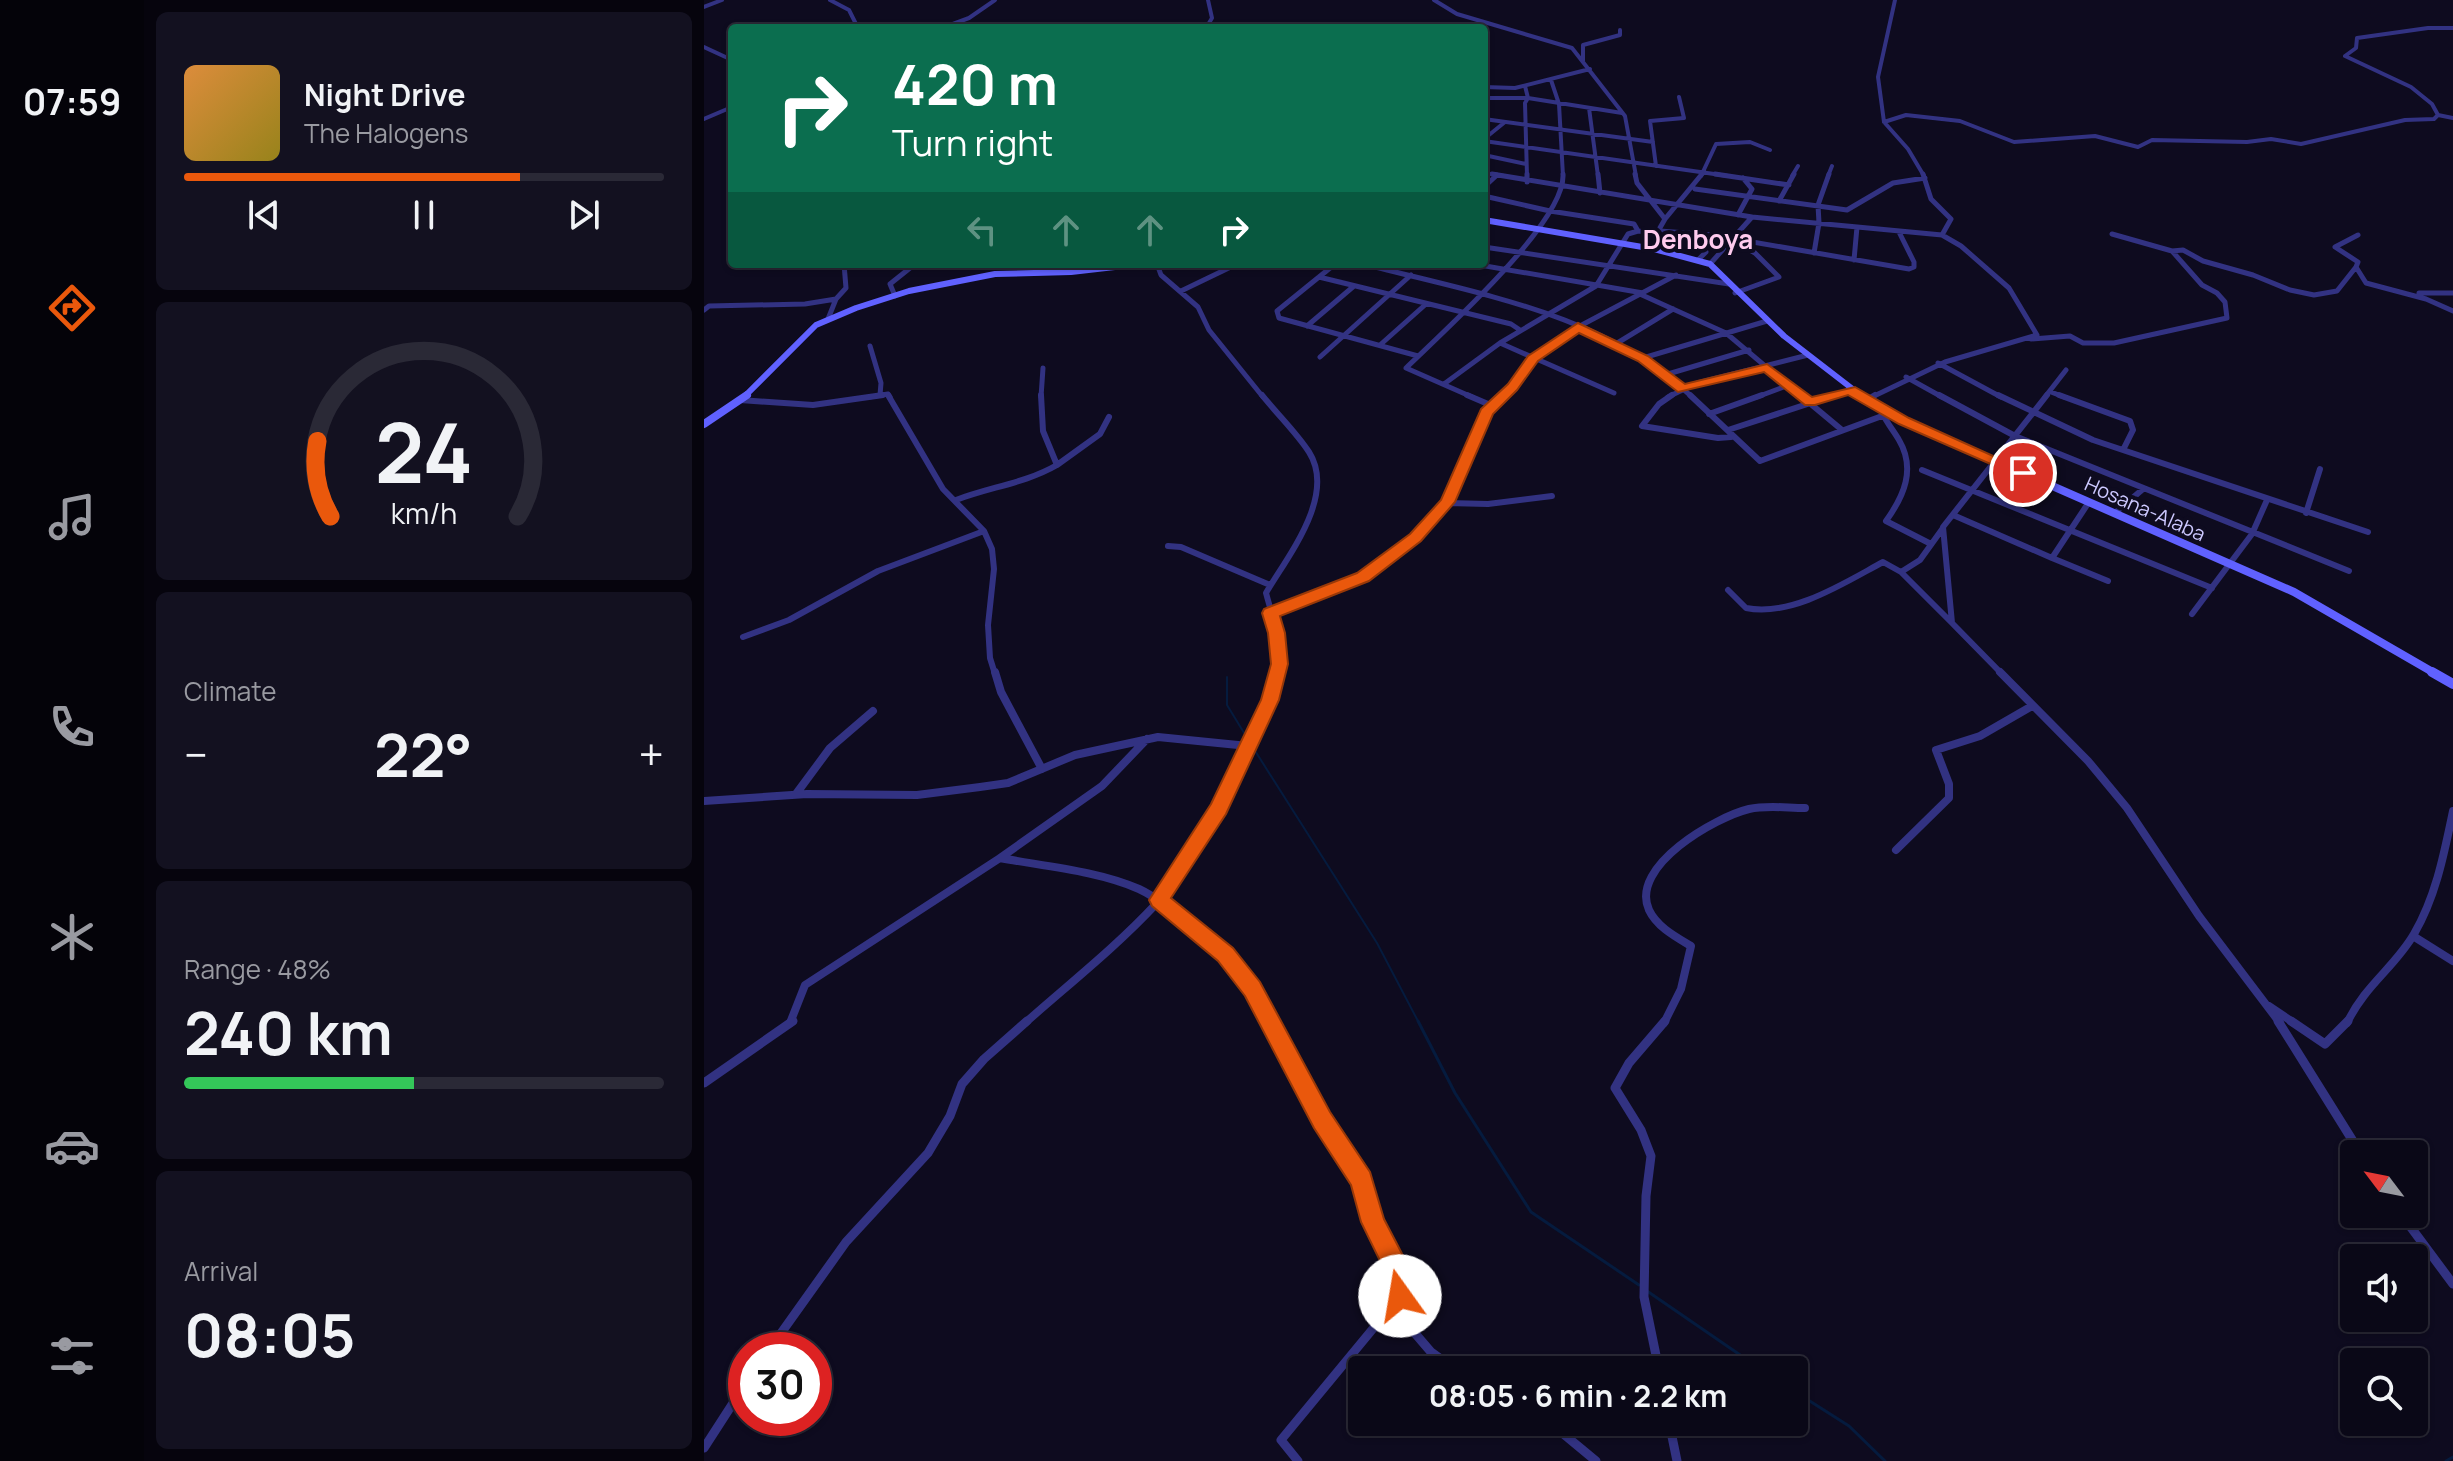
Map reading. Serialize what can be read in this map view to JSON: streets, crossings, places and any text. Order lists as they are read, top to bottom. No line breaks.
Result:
{"streets":{"main road":["Hosana-Alaba"]},"districts":["Denboya"],"north":"top left","page":{"tabs":"07:59","turn":["420 m","Turn right"],"song":["Night Drive","The Halogens"],"tile":["Climate",["Range · 48%","240 km"],["Arrival","08:05"]],"heat":["−","22°","+"],"limit":"30","trip":"08:05 · 6 min · 2.2 km","gauge":["24","km/h"]}}
